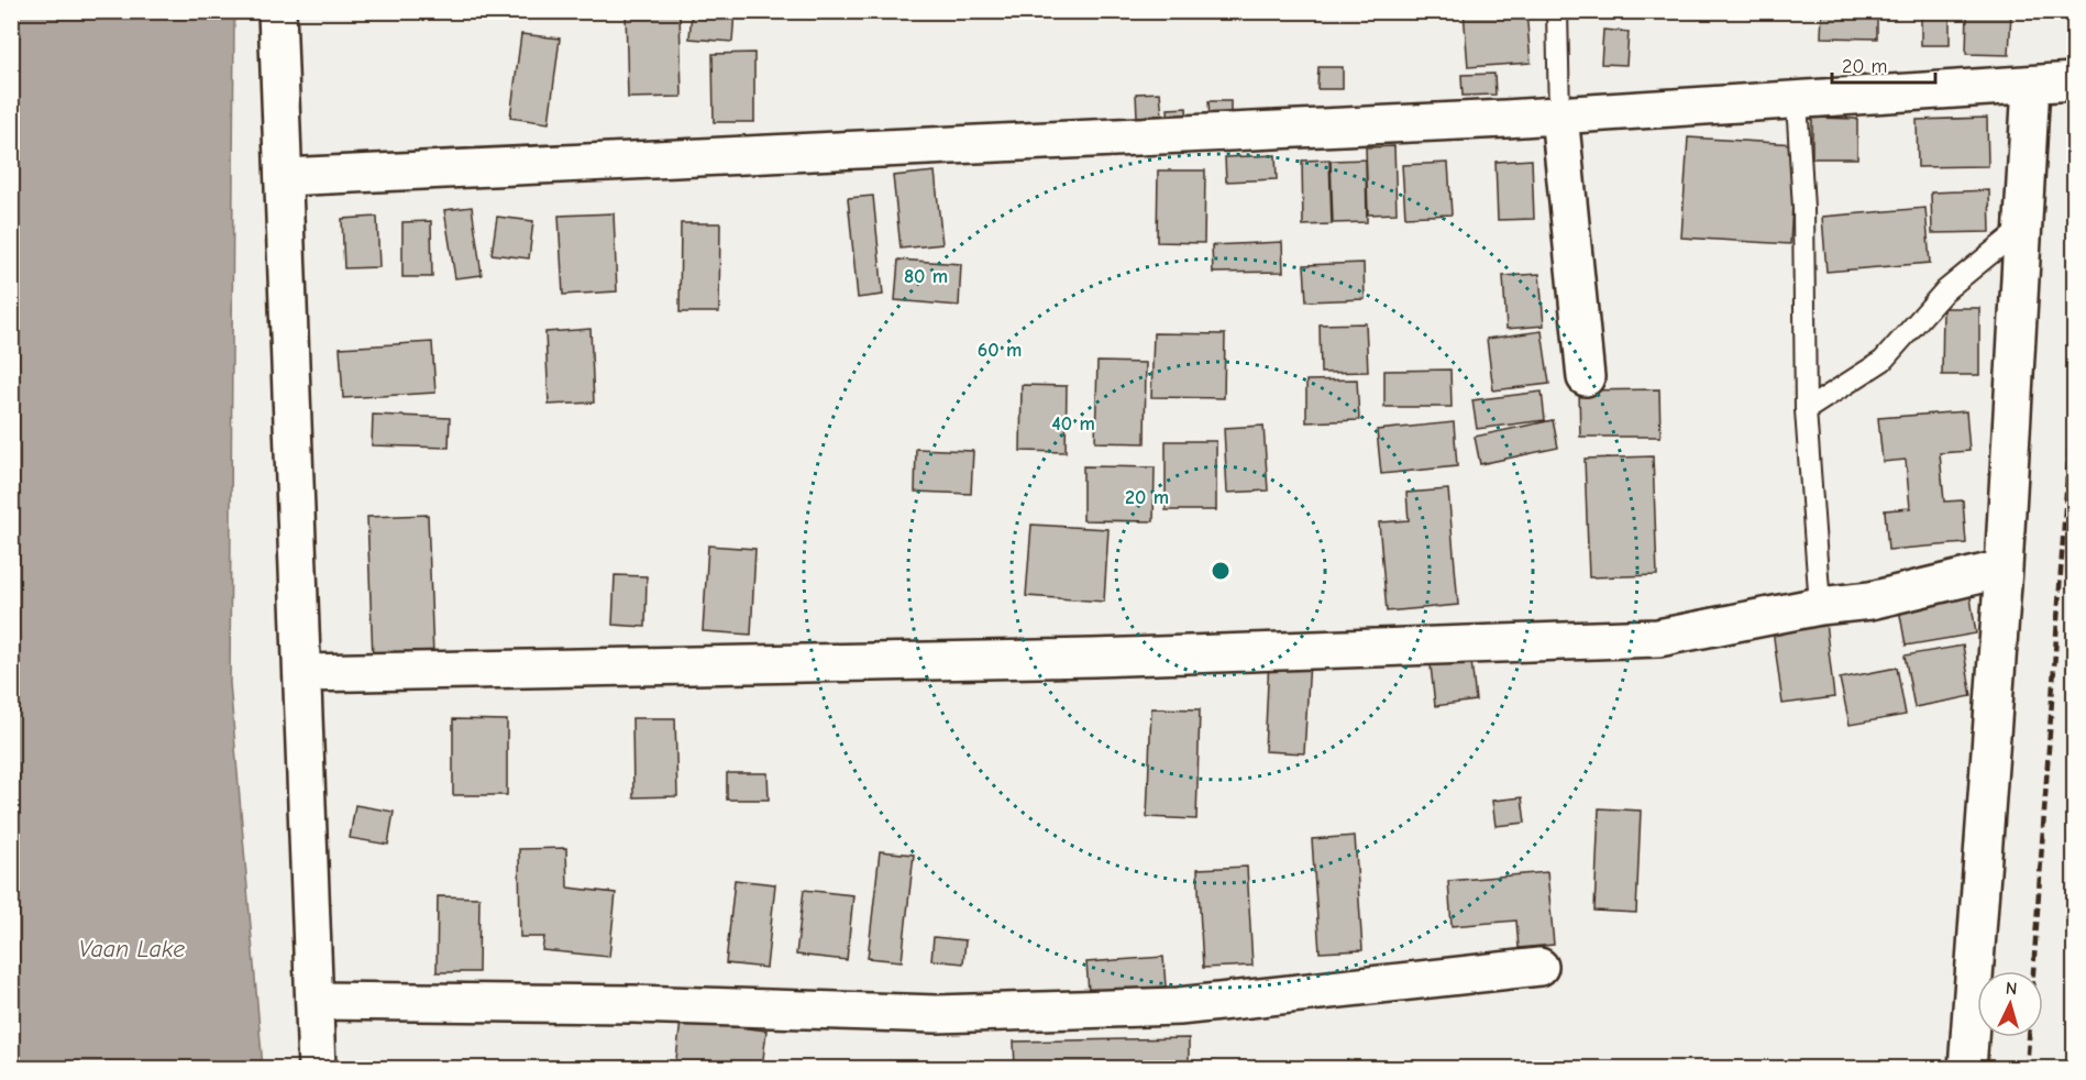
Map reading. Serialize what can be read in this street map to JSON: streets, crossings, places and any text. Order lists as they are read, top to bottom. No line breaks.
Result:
{"water":["Vaan Lake"],"scale_bar":"20 m","north":"top","rings":["80 m","60 m","40 m","20 m"]}
